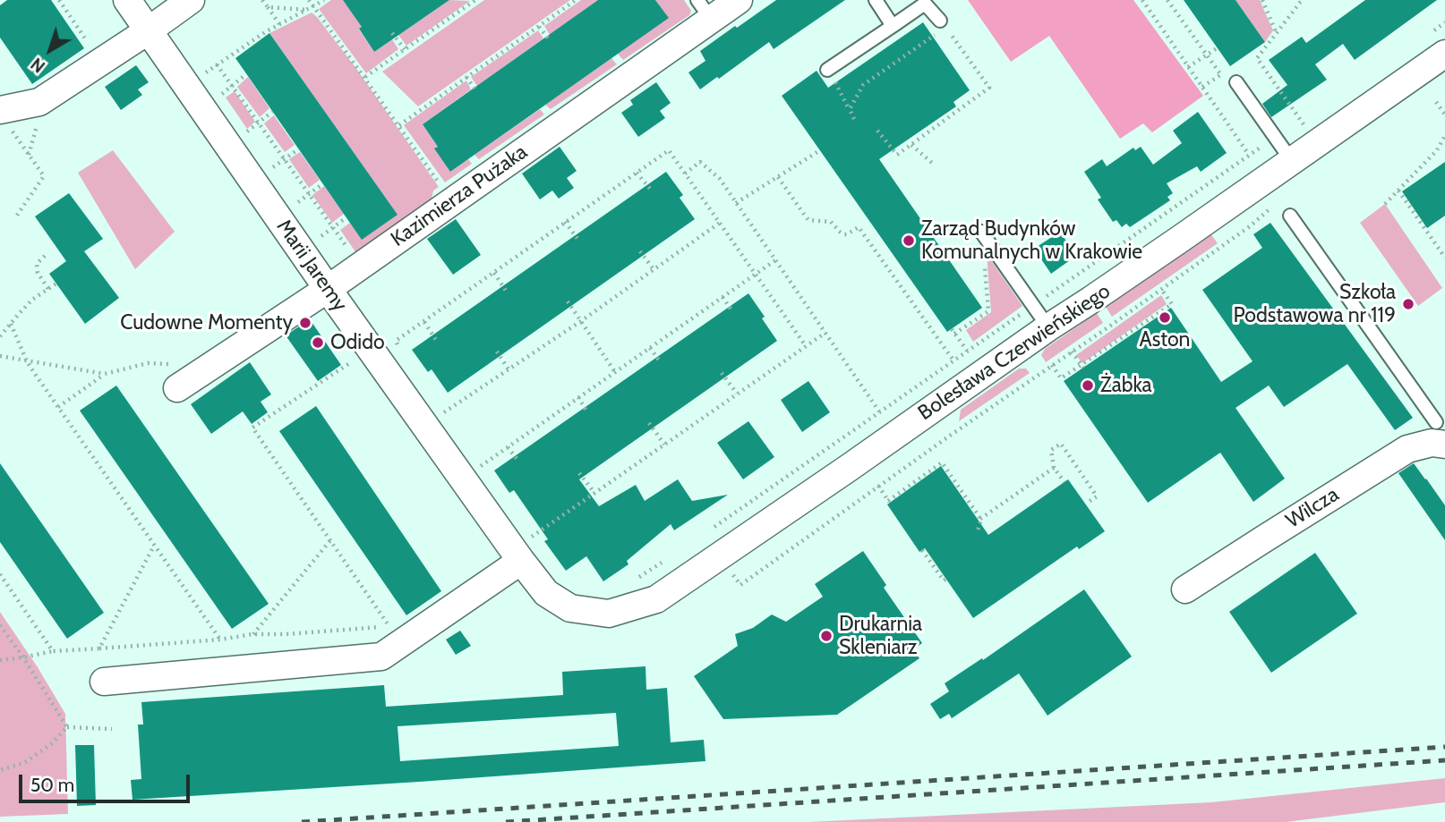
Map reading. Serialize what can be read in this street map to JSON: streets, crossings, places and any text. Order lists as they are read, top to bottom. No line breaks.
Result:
{"streets":{"street":["Kazimierza Pużaka","Marii Jaremy","Bolesława Czerwieńskiego","Wilcza"]},"crossings":[["Kazimierza Pużaka","Marii Jaremy"],["Marii Jaremy","Bolesława Czerwieńskiego"]],"places":["Zarząd Budynków Komunalnych w Krakowie","Szkoła Podstawowa nr 119","Aston","Cudowne Momenty","Odido","Żabka","Drukarnia Skleniarz"],"scale_bar":"50 m","north":"bottom left"}
